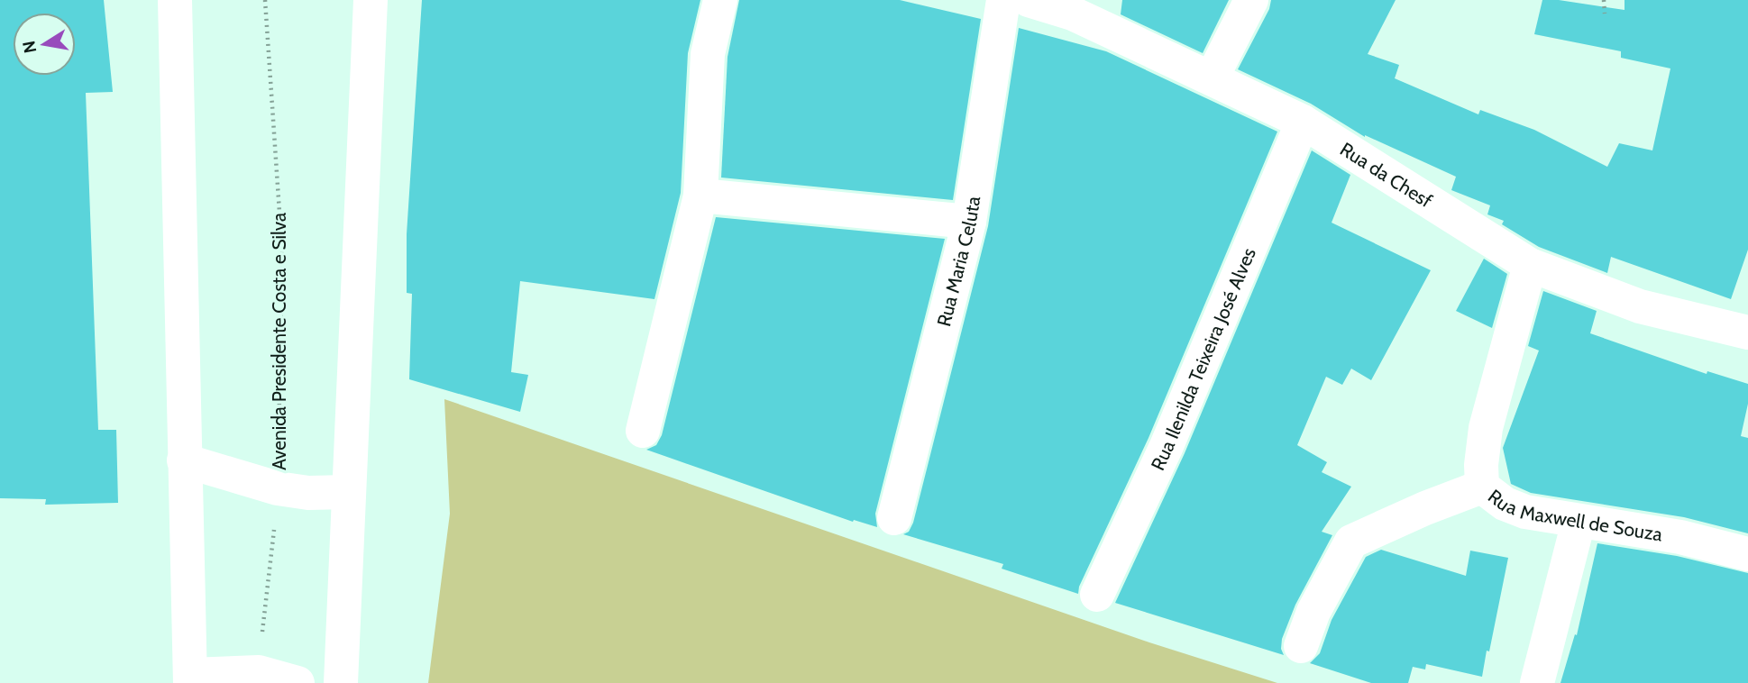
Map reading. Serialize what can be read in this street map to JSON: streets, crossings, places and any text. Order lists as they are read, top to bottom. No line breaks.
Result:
{"streets":{"street":["Rua da Chesf","Rua Maria Celuta","Rua Ilenilda Teixeira José Alves","Rua Maxwell de Souza"],"path":["Avenida Presidente Costa e Silva"]},"crossings":[["Rua da Chesf","Rua Ilenilda Teixeira José Alves"],["Rua da Chesf","Rua Maxwell de Souza"]],"north":"left"}
